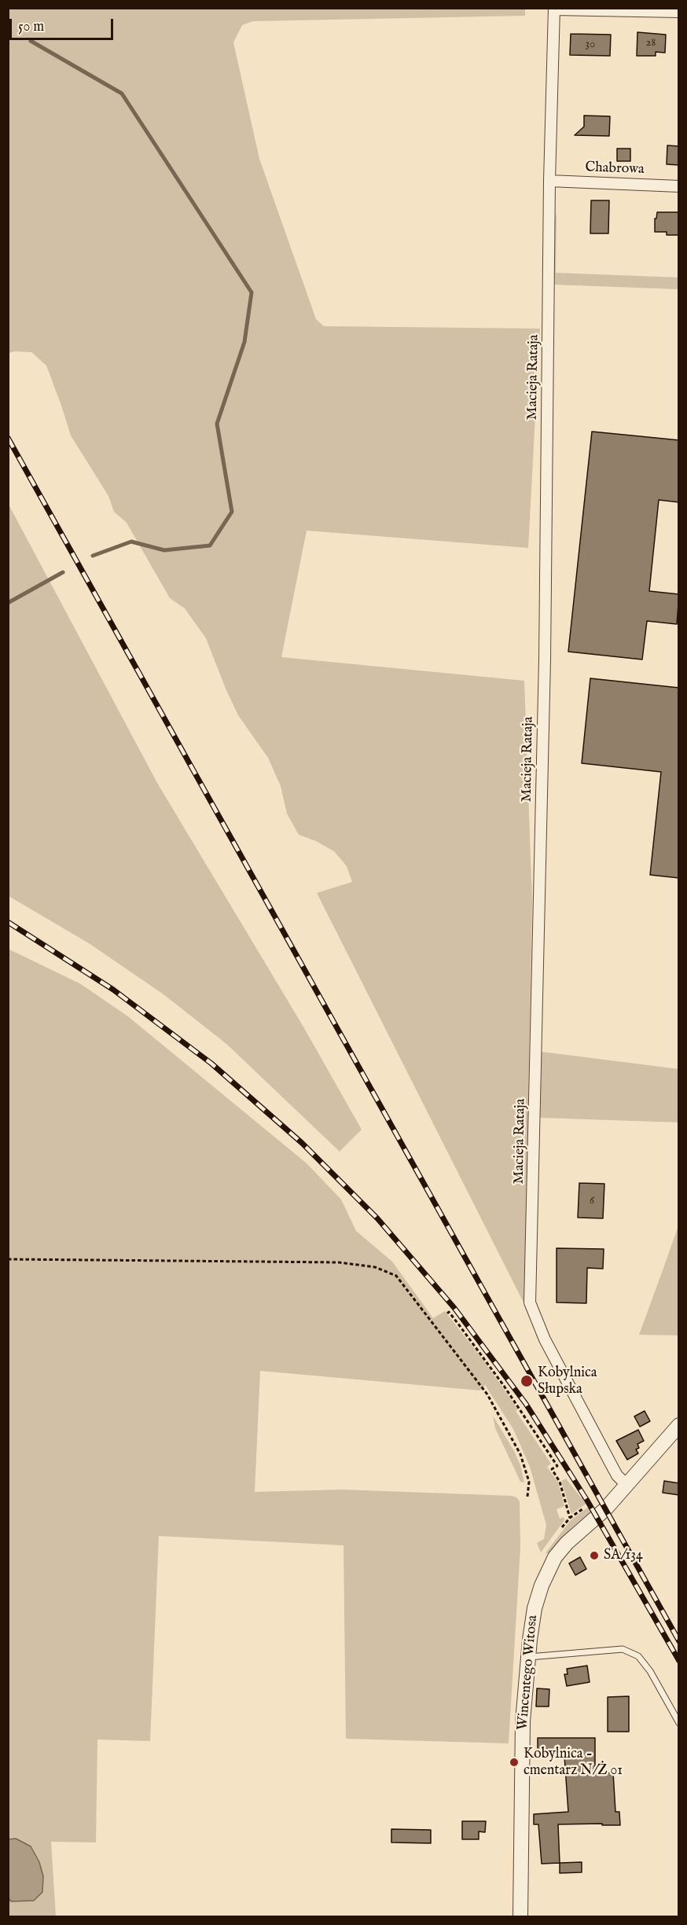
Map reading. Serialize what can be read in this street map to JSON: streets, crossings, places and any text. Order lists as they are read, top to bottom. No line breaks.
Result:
{"streets":{"street":["Chabrowa","Macieja Rataja","Wincentego Witosa"]},"crossings":[["Chabrowa","Macieja Rataja"],["Macieja Rataja","Wincentego Witosa"]],"places":["Kobylnica Słupska","SA/134","Kobylnica - cmentarz N/Ż 01"],"house_numbers":["28","30","6"],"scale_bar":"50 m"}
